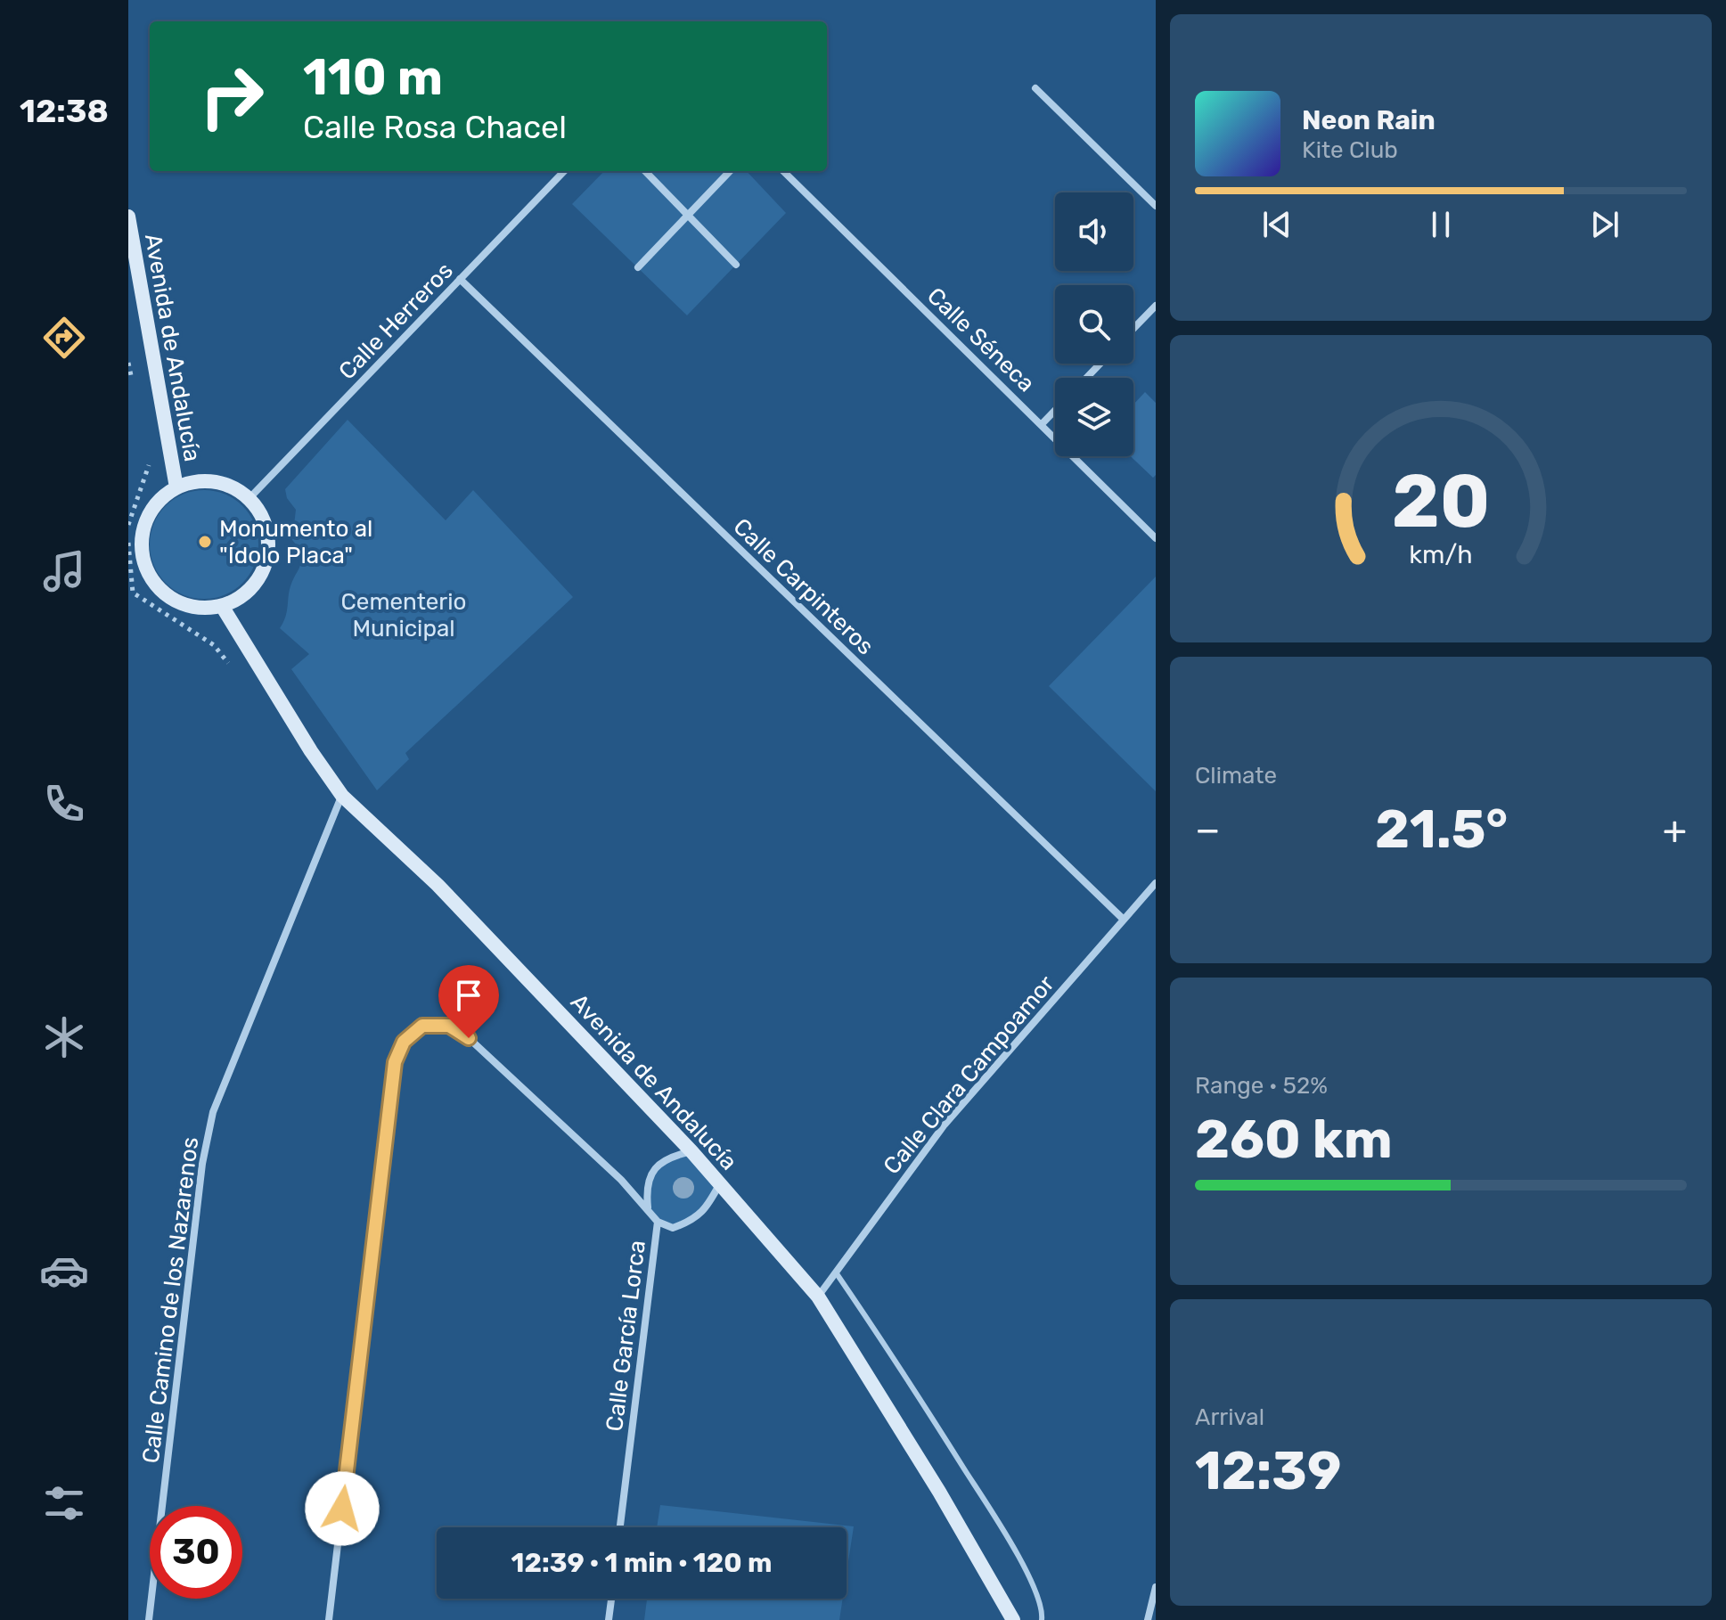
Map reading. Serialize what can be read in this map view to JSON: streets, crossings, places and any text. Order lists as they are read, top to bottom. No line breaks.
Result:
{"streets":{"street":["Calle Herreros","Calle Séneca","Avenida de Andalucía","Calle Carpinteros","Calle Clara Campoamor","Calle Camino de los Nazarenos","Calle García Lorca"]},"crossings":[["Calle Herreros","Avenida de Andalucía"],["Calle Herreros","Calle Carpinteros"],["Avenida de Andalucía","Calle Clara Campoamor"],["Avenida de Andalucía","Calle Camino de los Nazarenos"],["Avenida de Andalucía","Calle García Lorca"],["Calle Carpinteros","Calle Clara Campoamor"]],"parks":["Cementerio Municipal"],"places":["Monumento al \"Ídolo Placa\""],"page":{"tabs":"12:38","turn":["110 m","Calle Rosa Chacel"],"song":["Neon Rain","Kite Club"],"tile":["Climate",["Range · 52%","260 km"],["Arrival","12:39"]],"heat":["−","21.5°","+"],"limit":"30","trip":"12:39 · 1 min · 120 m","gauge":["20","km/h"]}}
